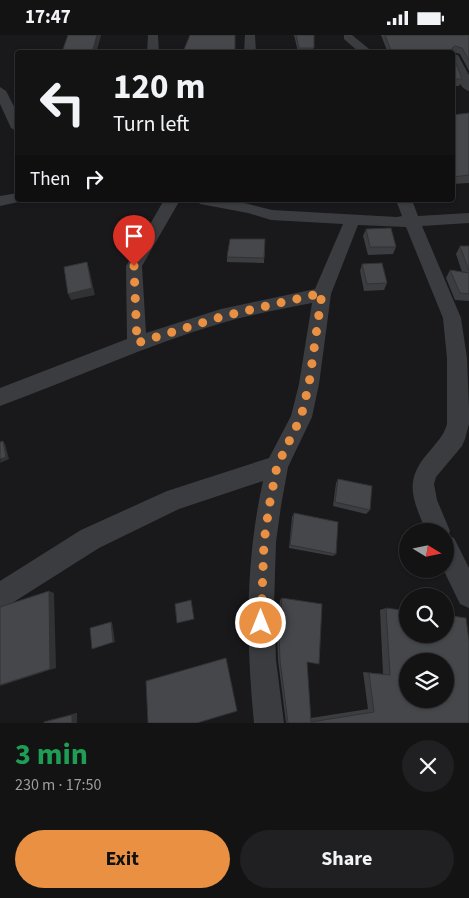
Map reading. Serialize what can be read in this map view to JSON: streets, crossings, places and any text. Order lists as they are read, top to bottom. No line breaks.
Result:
{"north":"right","page":{"status":"17:47","turn":["120 m","Turn left"],"then":"Then","heading":["3 min","230 m · 17:50"],"buttons":["Exit","Share"]}}
